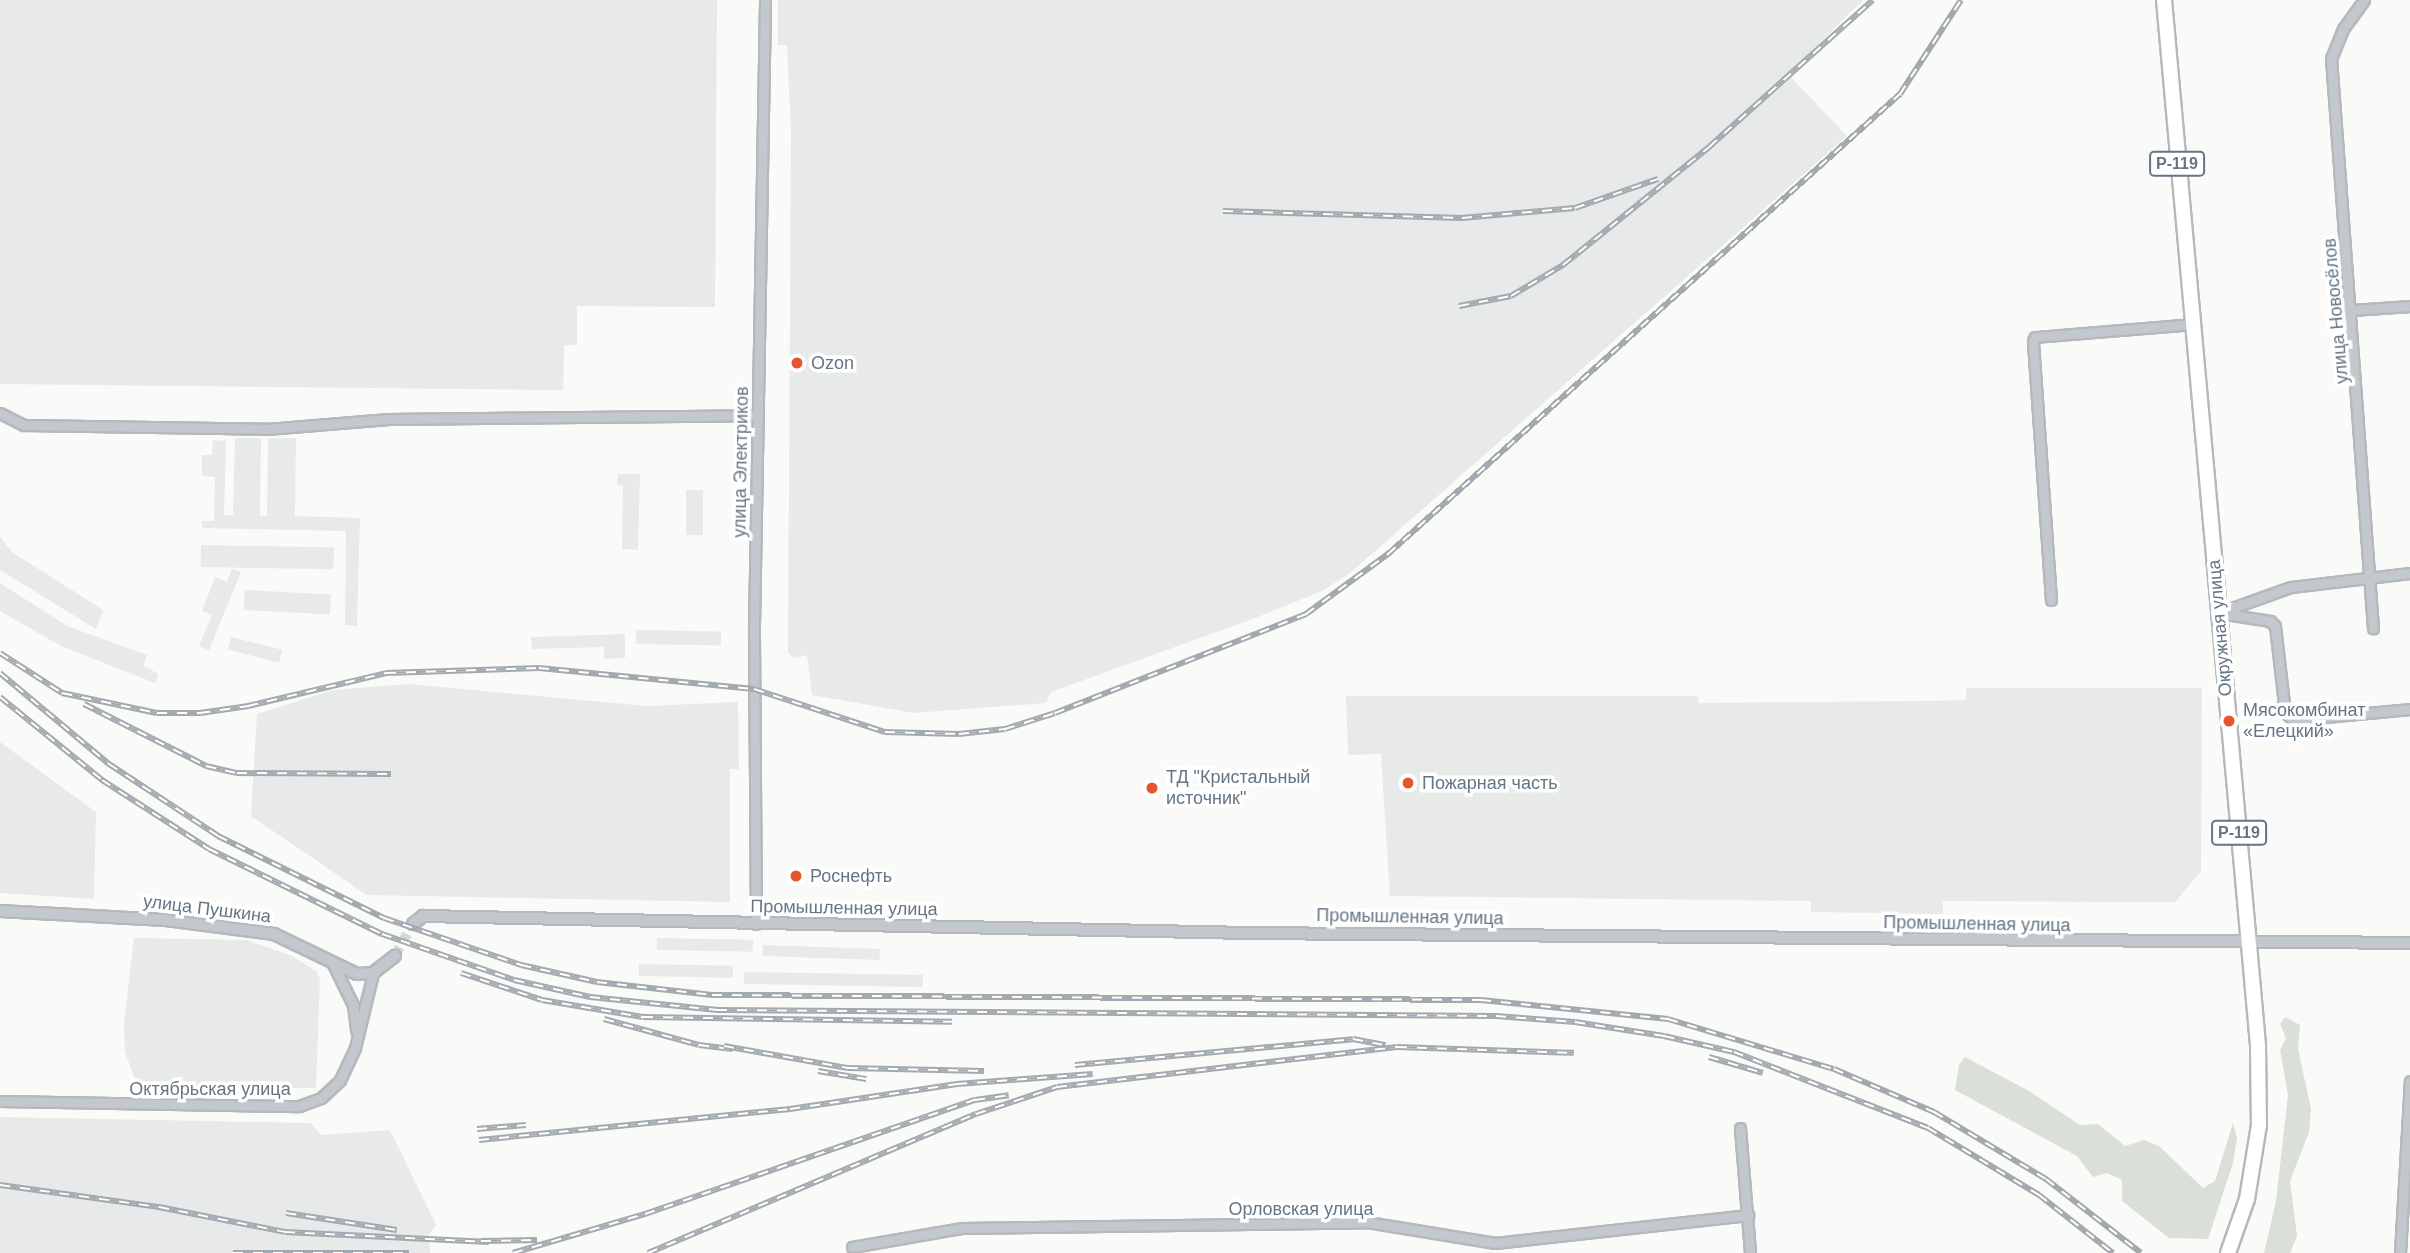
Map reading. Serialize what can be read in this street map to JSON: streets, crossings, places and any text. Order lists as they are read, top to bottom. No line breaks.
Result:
{"streets":{"highway":["Р-119","Окружная улица"],"street":["улица Новосёлов","улица Электриков","Промышленная улица","улица Пушкина","Октябрьская улица","Орловская улица"]},"crossings":[["улица Электриков","Промышленная улица"],["Окружная улица","Промышленная улица"],["улица Пушкина","Октябрьская улица"]],"places":["Ozon","Мясокомбинат «Елецкий»","Пожарная часть","ТД \"Кристальный источник\"","Роснефть"]}
